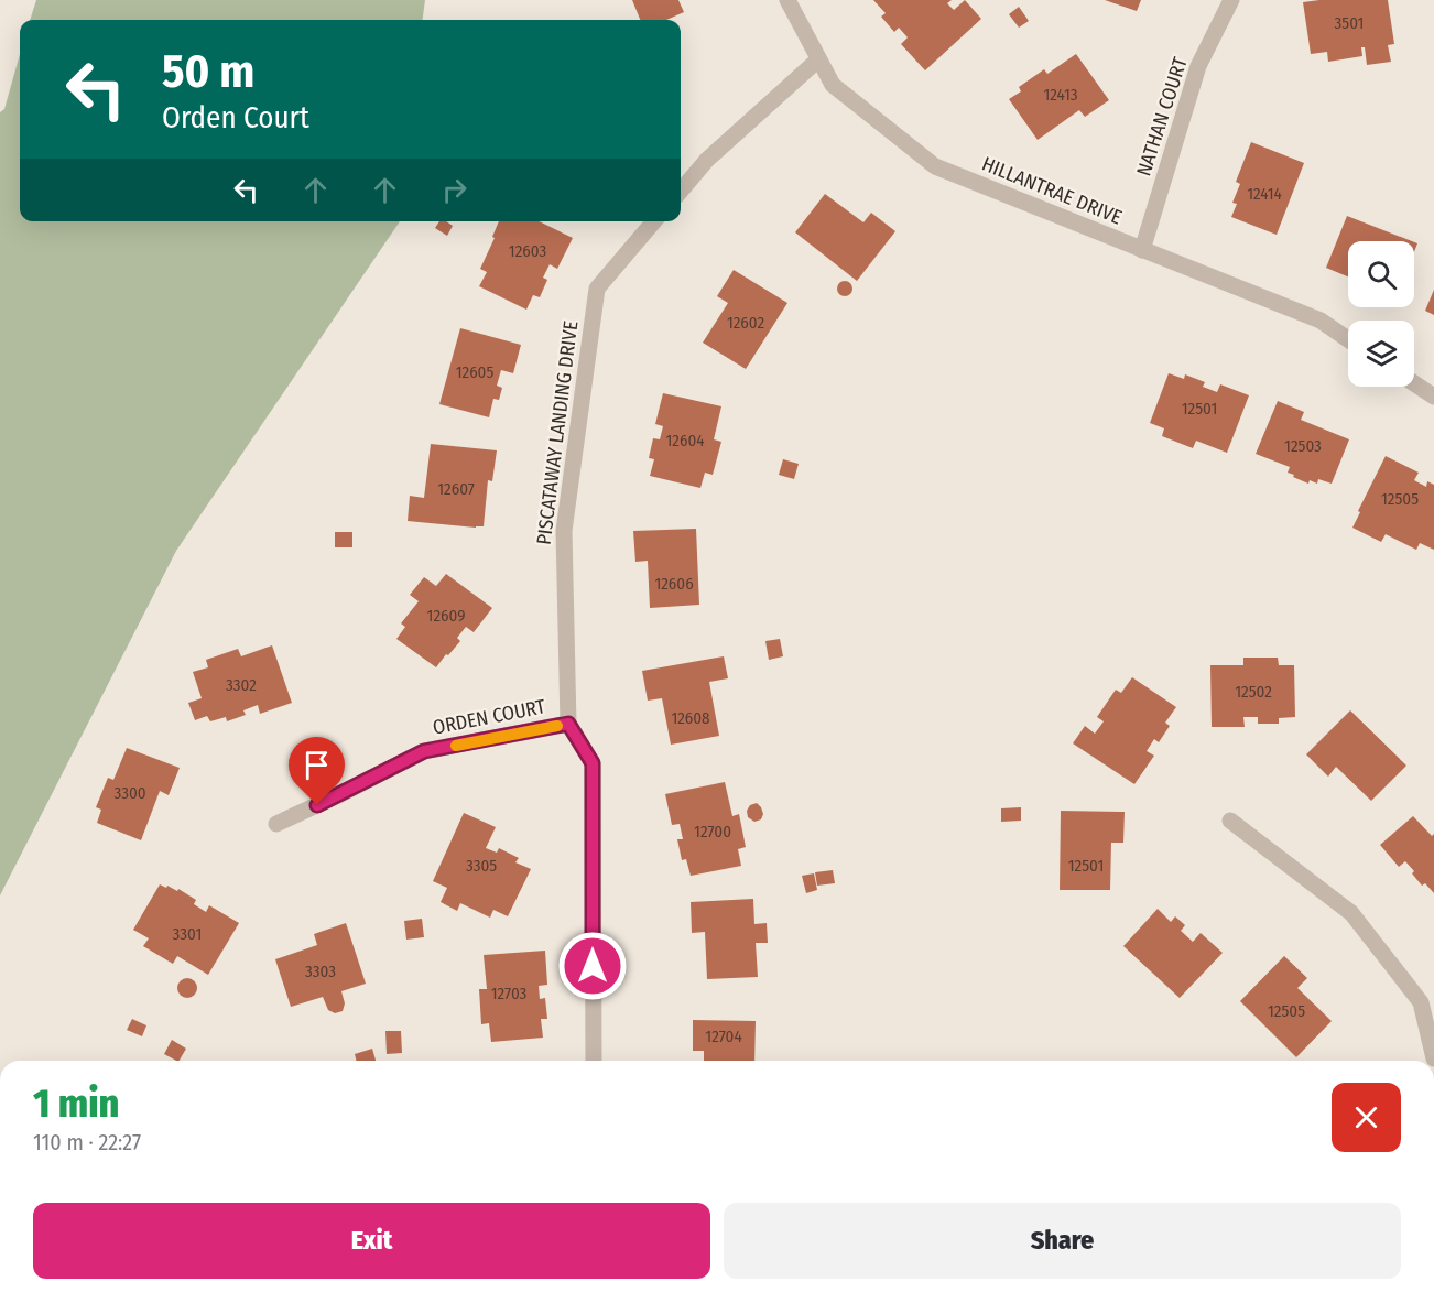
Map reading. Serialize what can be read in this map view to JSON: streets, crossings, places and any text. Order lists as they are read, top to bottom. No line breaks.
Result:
{"streets":{"street":["NATHAN COURT","HILLANTRAE DRIVE","PISCATAWAY LANDING DRIVE","ORDEN COURT"]},"crossings":[["NATHAN COURT","HILLANTRAE DRIVE"],["PISCATAWAY LANDING DRIVE","ORDEN COURT"]],"house_numbers":["3501","12413","12414","12603","12602","12605","12501","12604","12503","12607","12505","12606","12609","3302","12502","12608","3300","12700","3305","12501","3301","3303","12703","12505","12704"],"page":{"turn":["50 m","Orden Court"],"heading":["1 min","110 m · 22:27"],"buttons":["Exit","Share"]}}
